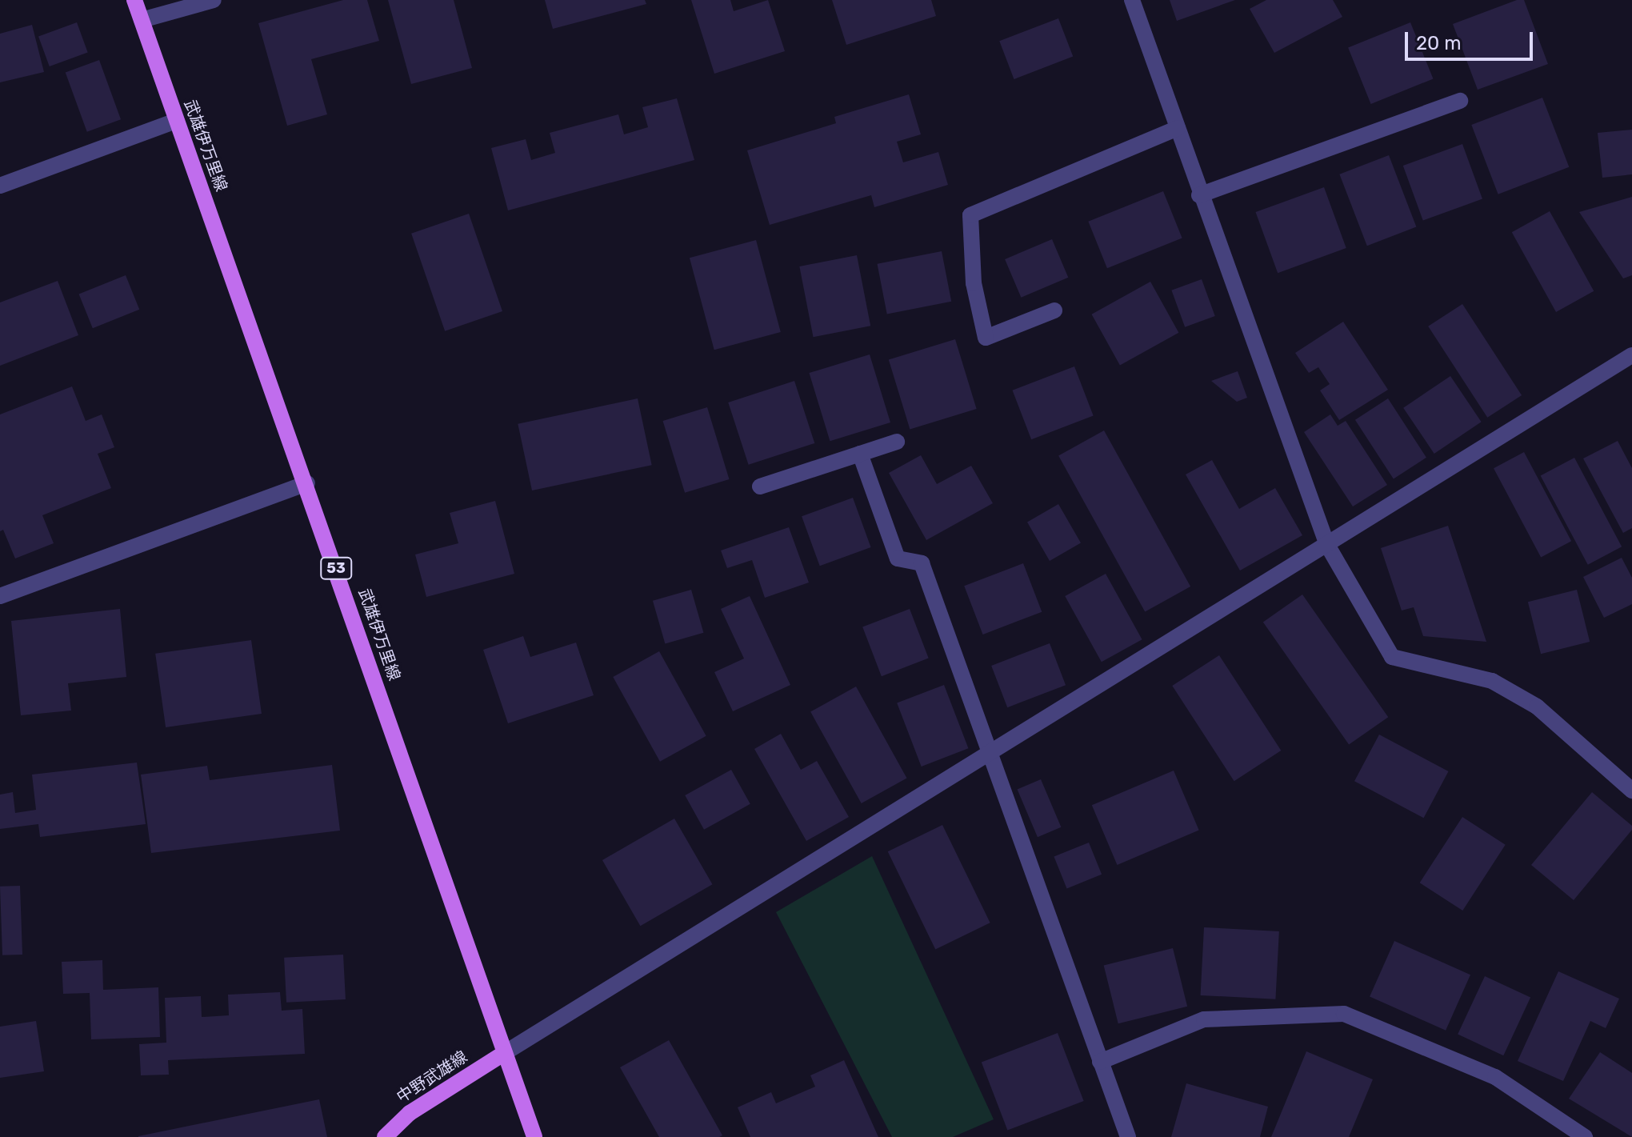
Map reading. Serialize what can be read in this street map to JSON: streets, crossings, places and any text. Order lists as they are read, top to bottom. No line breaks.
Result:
{"streets":{"main road":["武雄伊万里線","53","中野武雄線"]},"crossings":[["武雄伊万里線","中野武雄線"]],"scale_bar":"20 m"}
